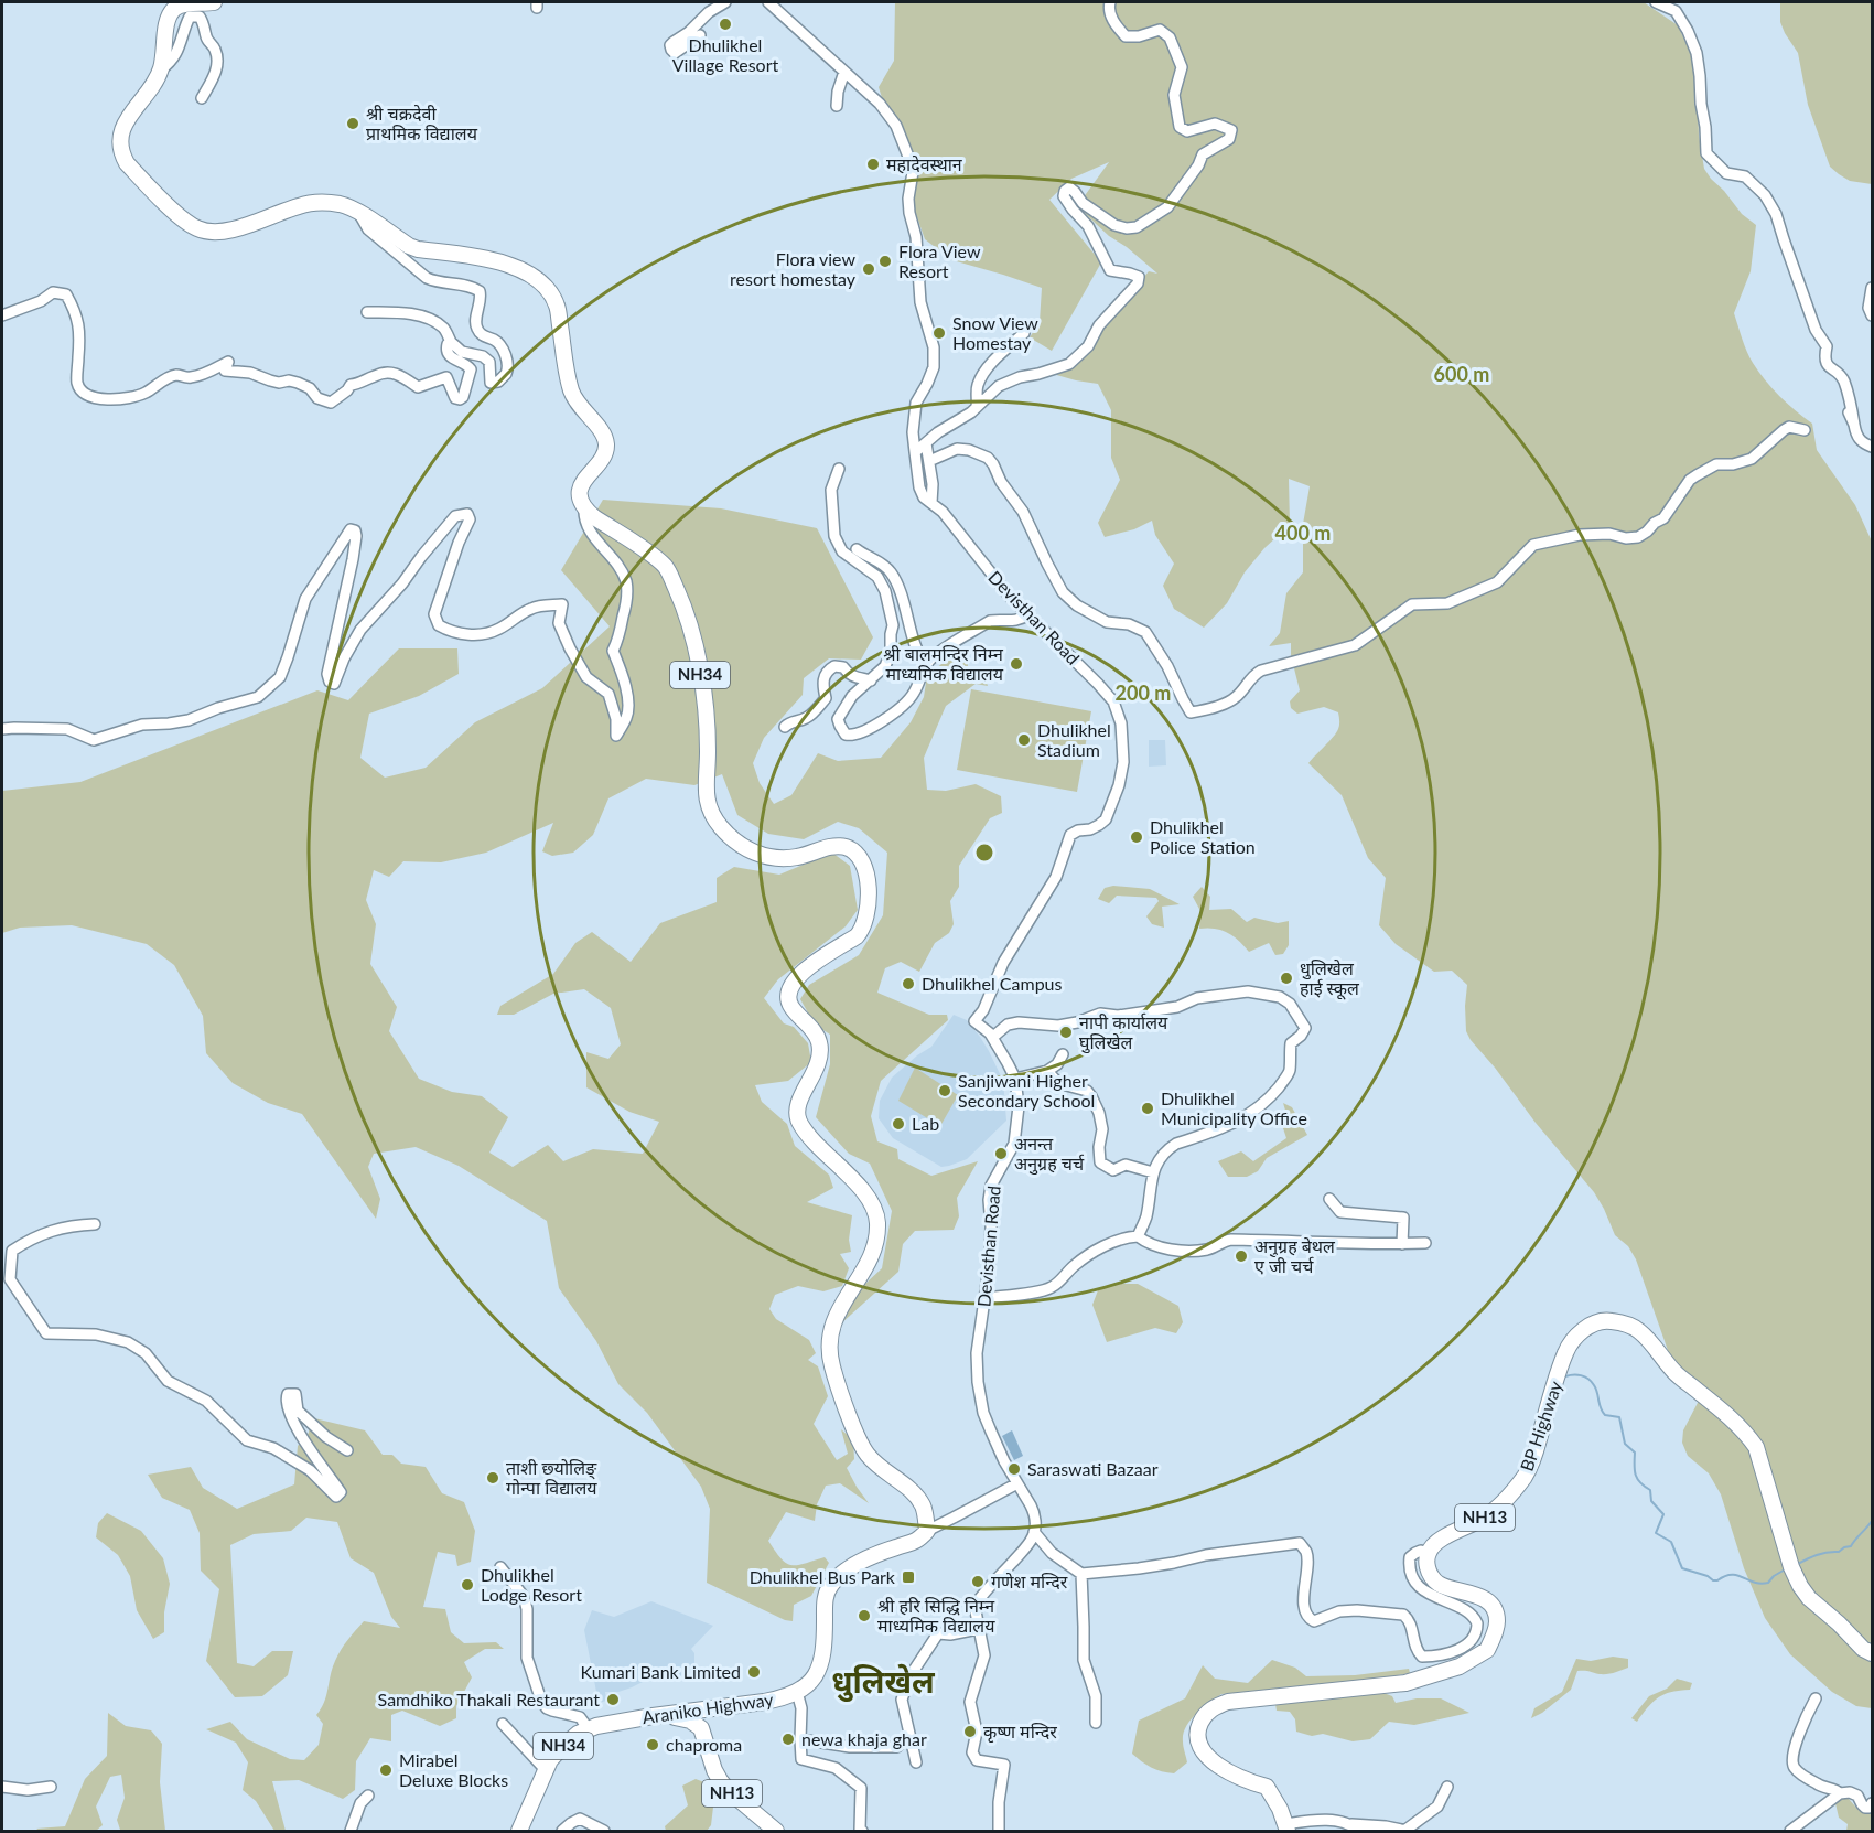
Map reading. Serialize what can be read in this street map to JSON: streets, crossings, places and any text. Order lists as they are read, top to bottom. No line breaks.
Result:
{"streets":{"highway":["NH34","BP Highway","NH13","Araniko Highway"],"street":["Devisthan Road"]},"crossings":[["NH34","Araniko Highway"],["NH13","Araniko Highway"]],"districts":["धुलिखेल"],"places":{"other":["Dhulikhel Village Resort","श्री चक्रदेवी प्राथमिक विद्यालय","महादेवस्थान","Flora View Resort","Flora view resort homestay","Snow View Homestay","श्री बालमन्दिर निम्न माध्यमिक विद्यालय","Dhulikhel Stadium","Dhulikhel Police Station","धुलिखेल हाई स्कूल","Dhulikhel Campus","नापी कार्यालय घुलिखेल","Sanjiwani Higher Secondary School","Dhulikhel Municipality Office","Lab","अनन्त अनुग्रह चर्च","अनुग्रह बेथल ए जी चर्च","Saraswati Bazaar","ताशी छ्‍योलिङ् गोन्पा विद्यालय","गणेश मन्दिर","Dhulikhel Lodge Resort","श्री हरि सिद्धि निम्न माध्यमिक विद्यालय","Kumari Bank Limited","Samdhiko Thakali Restaurant","कृष्ण मन्दिर","newa khaja ghar","chaproma","Mirabel Deluxe Blocks"],"transit":["Dhulikhel Bus Park"]},"rings":["600 m","400 m","200 m"]}
